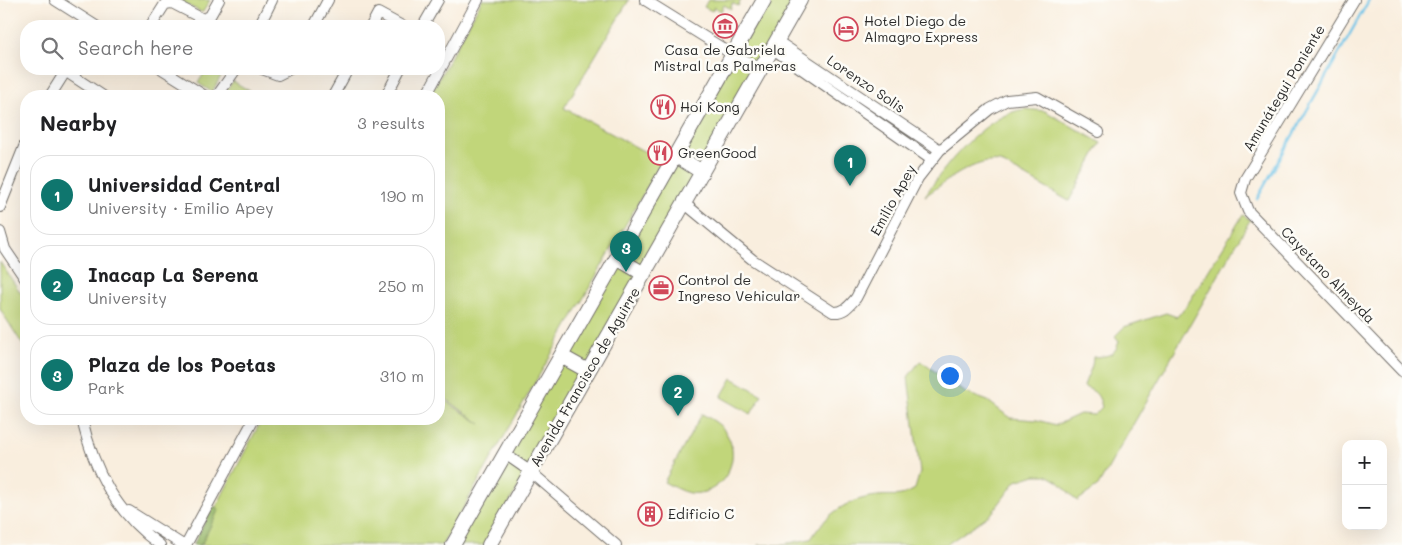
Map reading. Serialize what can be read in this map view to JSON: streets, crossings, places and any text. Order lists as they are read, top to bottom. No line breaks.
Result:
{"streets":{"main road":["Avenida Francisco de Aguirre"],"street":["Lorenzo Solis","Amunátegui Poniente","Emilio Apey","Cayetano Almeyda"]},"crossings":[["Lorenzo Solis","Emilio Apey"],["Lorenzo Solis","Avenida Francisco de Aguirre"],["Amunátegui Poniente","Cayetano Almeyda"],["Emilio Apey","Avenida Francisco de Aguirre"]],"places":{"museum":["Casa de Gabriela Mistral Las Palmeras"],"hotel":["Hotel Diego de Almagro Express"],"restaurant":["Hoi Kong","GreenGood"],"office":["Control de Ingreso Vehicular"],"building":["Edificio C"]},"page":{"search":"Search here","heading":["Nearby","3 results"],"pins":["1","3","2"],"list":[{"mark":"1","name":"Universidad Central","note":"University · Emilio Apey","value":"190 m"},{"mark":"2","name":"Inacap La Serena","note":"University","value":"250 m"},{"mark":"3","name":"Plaza de los Poetas","note":"Park","value":"310 m"}],"map_buttons":["+","−"]}}
